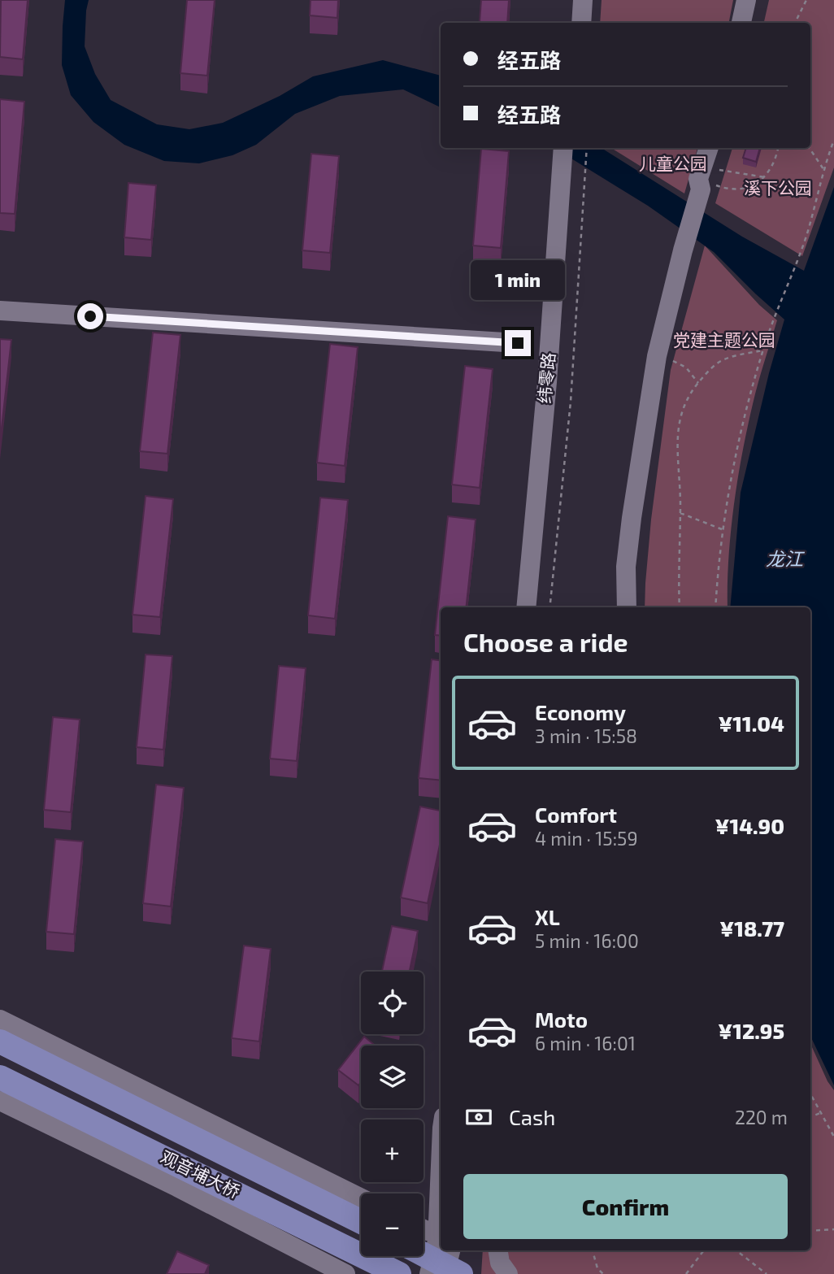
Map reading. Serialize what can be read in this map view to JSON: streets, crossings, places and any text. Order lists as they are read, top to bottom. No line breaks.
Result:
{"streets":{"main road":["观音埔大桥"],"street":["纬零路"]},"water":["龙江"],"parks":["儿童公园","溪下公园","党建主题公园"],"page":{"banner":["经五路","经五路"],"bubble":"1 min","heading":"Choose a ride","list":[{"name":"Economy","note":"3 min · 15:58","value":"¥11.04"},{"name":"Comfort","note":"4 min · 15:59","value":"¥14.90"},{"name":"XL","note":"5 min · 16:00","value":"¥18.77"},{"name":"Moto","note":"6 min · 16:01","value":"¥12.95"}],"map_buttons":["+","−"],"pay":["Cash","220 m"],"buttons":"Confirm"}}
